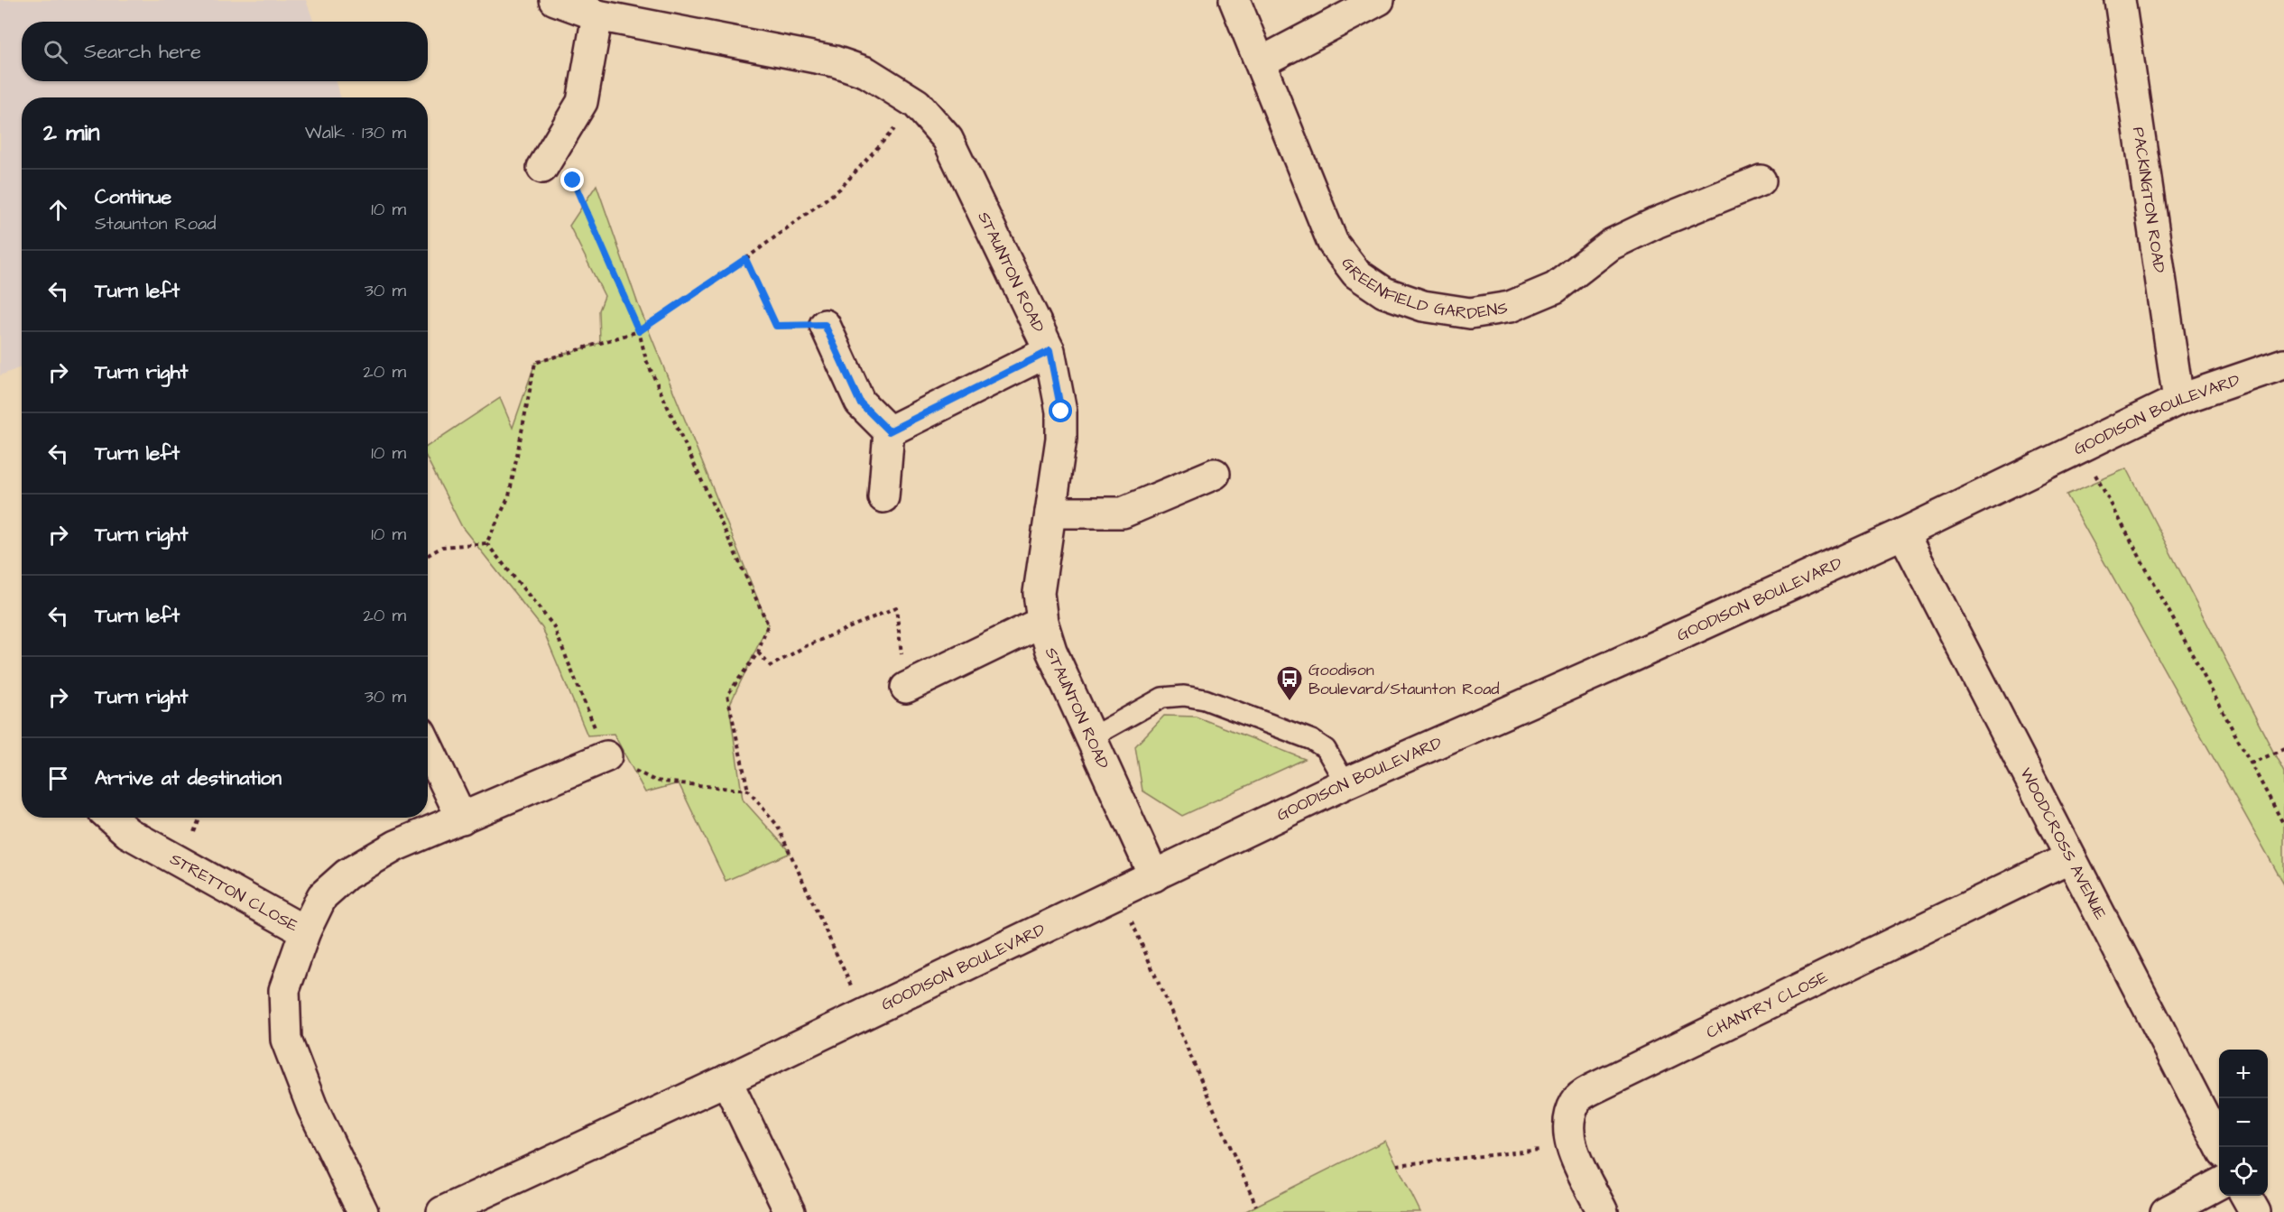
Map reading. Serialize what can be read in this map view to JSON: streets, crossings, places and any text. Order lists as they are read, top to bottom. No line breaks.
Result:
{"streets":{"street":["PACKINGTON ROAD","STAUNTON ROAD","GREENFIELD GARDENS","GOODISON BOULEVARD","WOODCROSS AVENUE","STRETTON CLOSE","CHANTRY CLOSE"]},"crossings":[["PACKINGTON ROAD","GOODISON BOULEVARD"],["STAUNTON ROAD","GOODISON BOULEVARD"],["GOODISON BOULEVARD","WOODCROSS AVENUE"],["WOODCROSS AVENUE","CHANTRY CLOSE"]],"places":{"bus stop":["Goodison Boulevard/Staunton Road"]},"page":{"search":"Search here","heading":["2 min","Walk · 130 m"],"list":[["Continue","Staunton Road","10 m"],["Turn left","30 m"],["Turn right","20 m"],["Turn left","10 m"],["Turn right","10 m"],["Turn left","20 m"],["Turn right","30 m"],"Arrive at destination"],"map_buttons":["+","−"]}}
